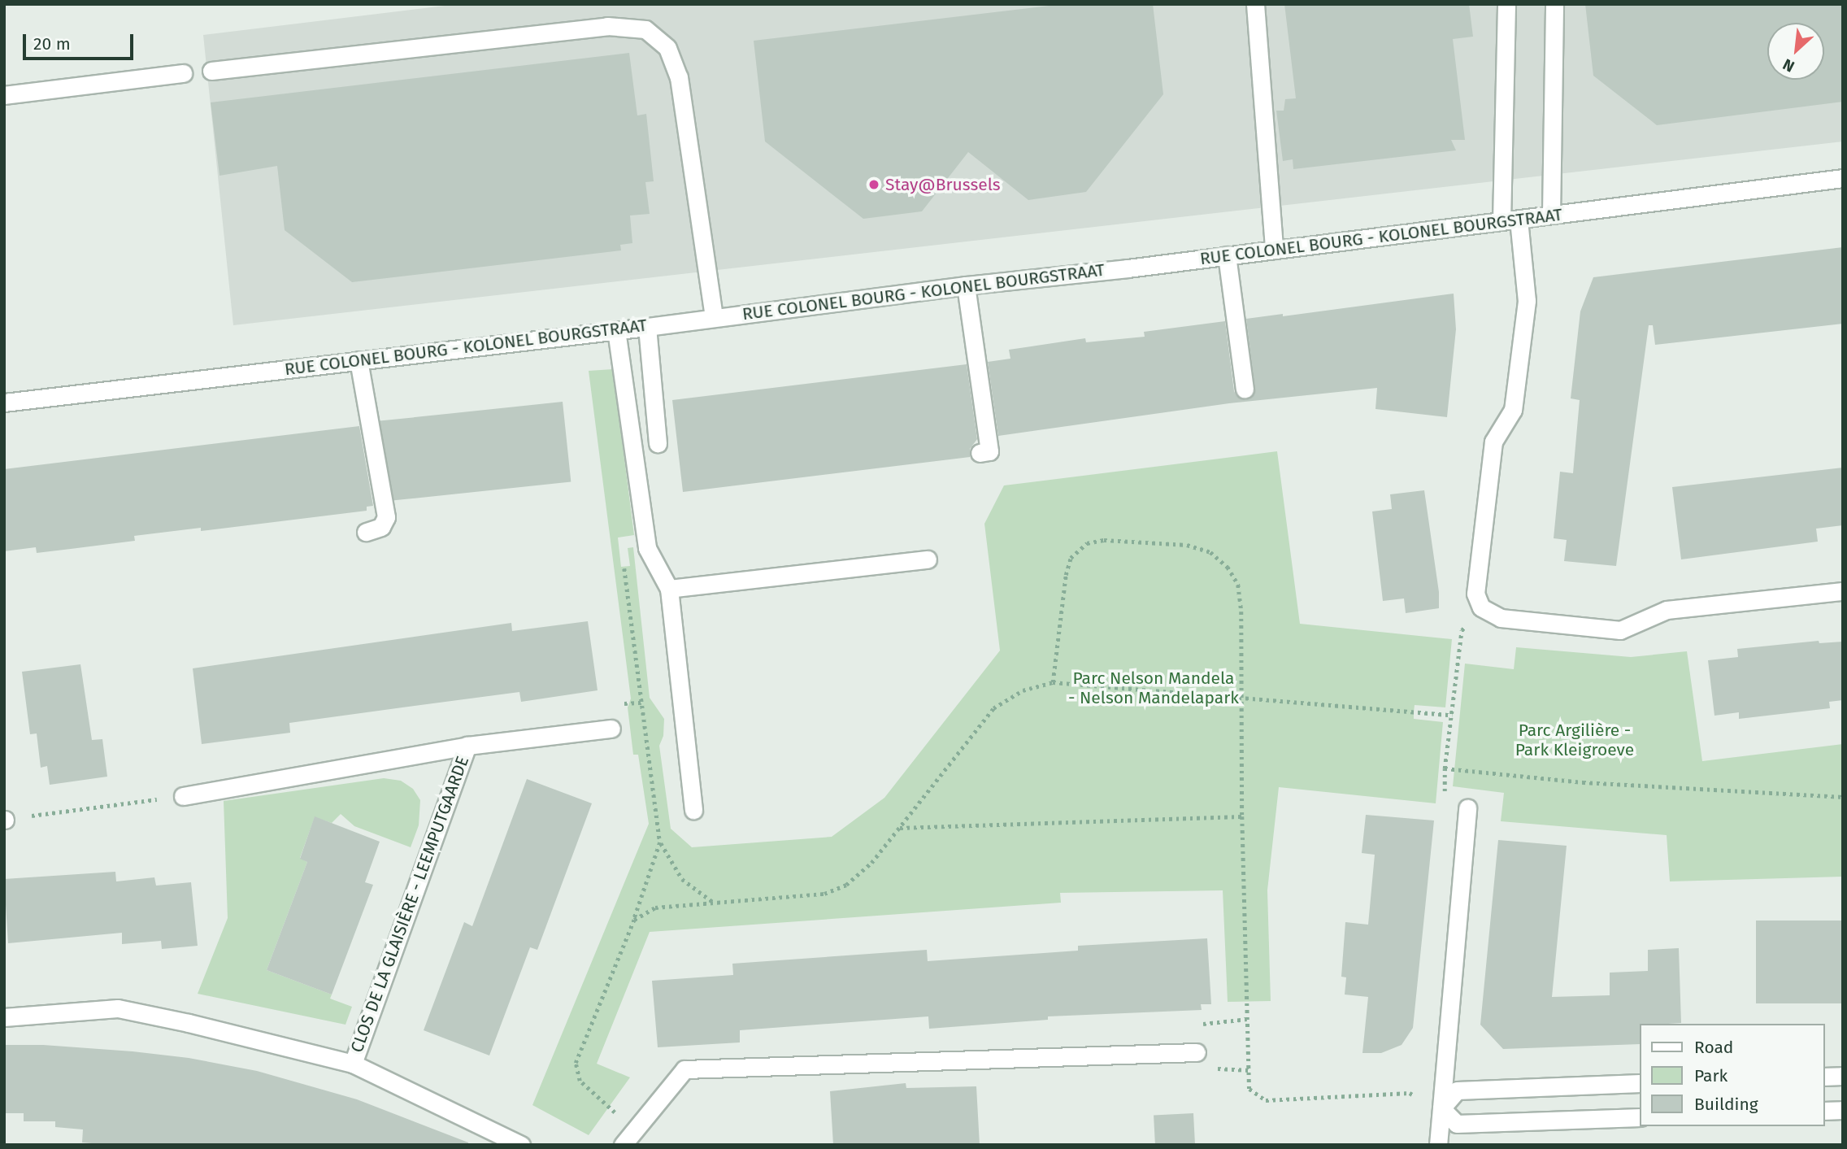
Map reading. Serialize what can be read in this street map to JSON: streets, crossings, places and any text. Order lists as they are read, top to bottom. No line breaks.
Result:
{"streets":{"street":["RUE COLONEL BOURG - KOLONEL BOURGSTRAAT","CLOS DE LA GLAISIÈRE - LEEMPUTGAARDE"]},"parks":["Parc Nelson Mandela - Nelson Mandelapark","Parc Argilière - Park Kleigroeve"],"places":["Stay@Brussels"],"legend":["Road","Park","Building"],"scale_bar":"20 m","north":"bottom left"}
